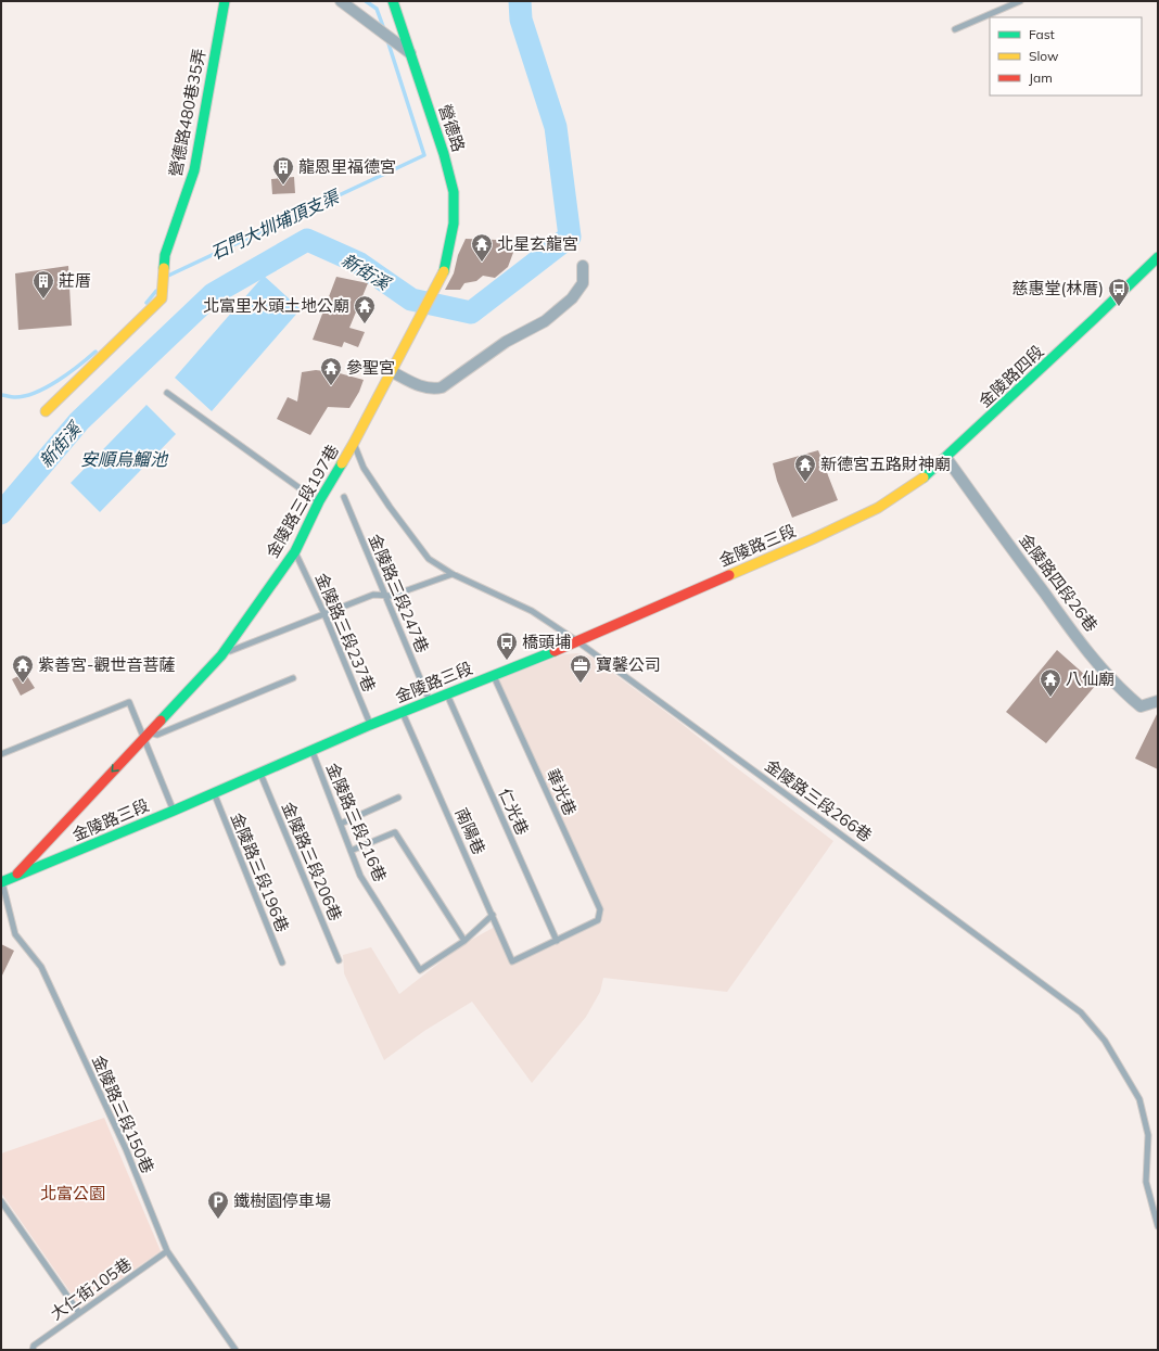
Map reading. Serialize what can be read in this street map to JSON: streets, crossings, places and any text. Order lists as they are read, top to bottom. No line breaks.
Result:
{"streets":{"street":["營德路480巷35弄","營德路","金陵路四段","金陵路三段197巷","金陵路三段","金陵路四段26巷"],"lane":["金陵路三段247巷","金陵路三段237巷","華光巷","金陵路三段266巷","仁光巷","金陵路三段216巷","南陽巷","金陵路三段206巷","金陵路三段196巷","金陵路三段150巷","大仁街105巷"]},"crossings":[["營德路","金陵路三段197巷"],["金陵路四段","金陵路三段"],["金陵路四段","金陵路四段26巷"],["金陵路三段197巷","金陵路三段"],["金陵路三段197巷","金陵路三段237巷"],["金陵路三段197巷","金陵路三段266巷"],["金陵路三段","金陵路三段247巷"],["金陵路三段","金陵路三段237巷"],["金陵路三段","華光巷"],["金陵路三段","金陵路三段266巷"],["金陵路三段","仁光巷"],["金陵路三段","金陵路三段216巷"],["金陵路三段","南陽巷"],["金陵路三段","金陵路三段206巷"],["金陵路三段","金陵路三段196巷"],["金陵路三段","金陵路三段150巷"],["華光巷","仁光巷"],["華光巷","南陽巷"],["仁光巷","南陽巷"],["金陵路三段150巷","大仁街105巷"]],"water":["石門大圳埔頂支渠","新街溪","安順烏鰡池"],"parks":["北富公園"],"places":{"building":["龍恩里福德宮","莊厝"],"temple":["北星玄龍宮","北富里水頭土地公廟","參聖宮","新德宮五路財神廟","紫善宮-觀世音菩薩","八仙廟"],"bus stop":["慈惠堂(林厝)","橋頭埔"],"office":["寶馨公司"],"parking":["鐵樹園停車場"]},"legend":["Fast","Slow","Jam"]}
